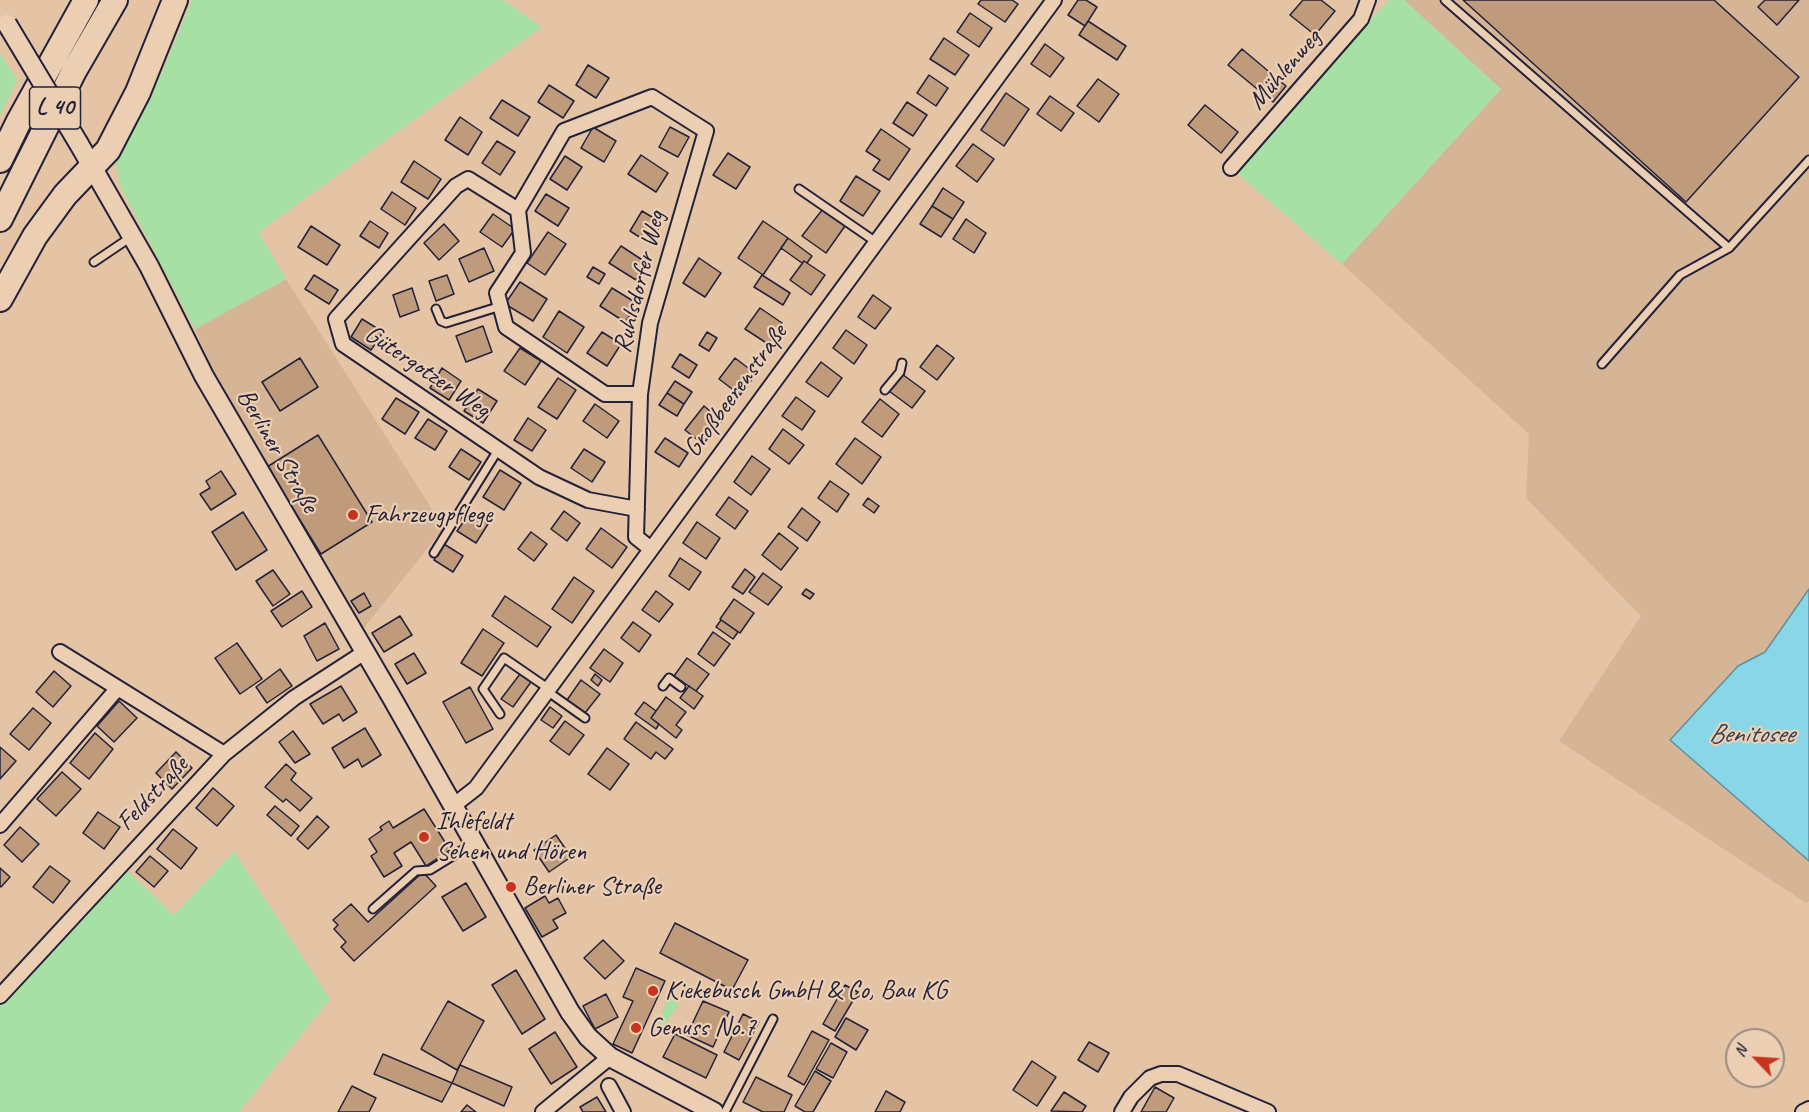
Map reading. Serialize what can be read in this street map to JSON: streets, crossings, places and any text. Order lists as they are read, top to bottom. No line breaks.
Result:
{"streets":{"highway":["L 40"],"main road":["Berliner Straße"],"street":["Mühlenweg","Ruhlsdorfer Weg","Gütergotzer Weg","Großbeerenstraße","Feldstraße"]},"crossings":[["Ruhlsdorfer Weg","Gütergotzer Weg"],["Ruhlsdorfer Weg","Großbeerenstraße"],["Großbeerenstraße","Berliner Straße"],["Berliner Straße","Feldstraße"]],"water":["Benitosee"],"places":["Fahrzeugpflege","Ihlefeldt Sehen und Hören","Berliner Straße","Kiekebusch GmbH & Co, Bau KG","Genuss No.7"],"north":"top left"}
